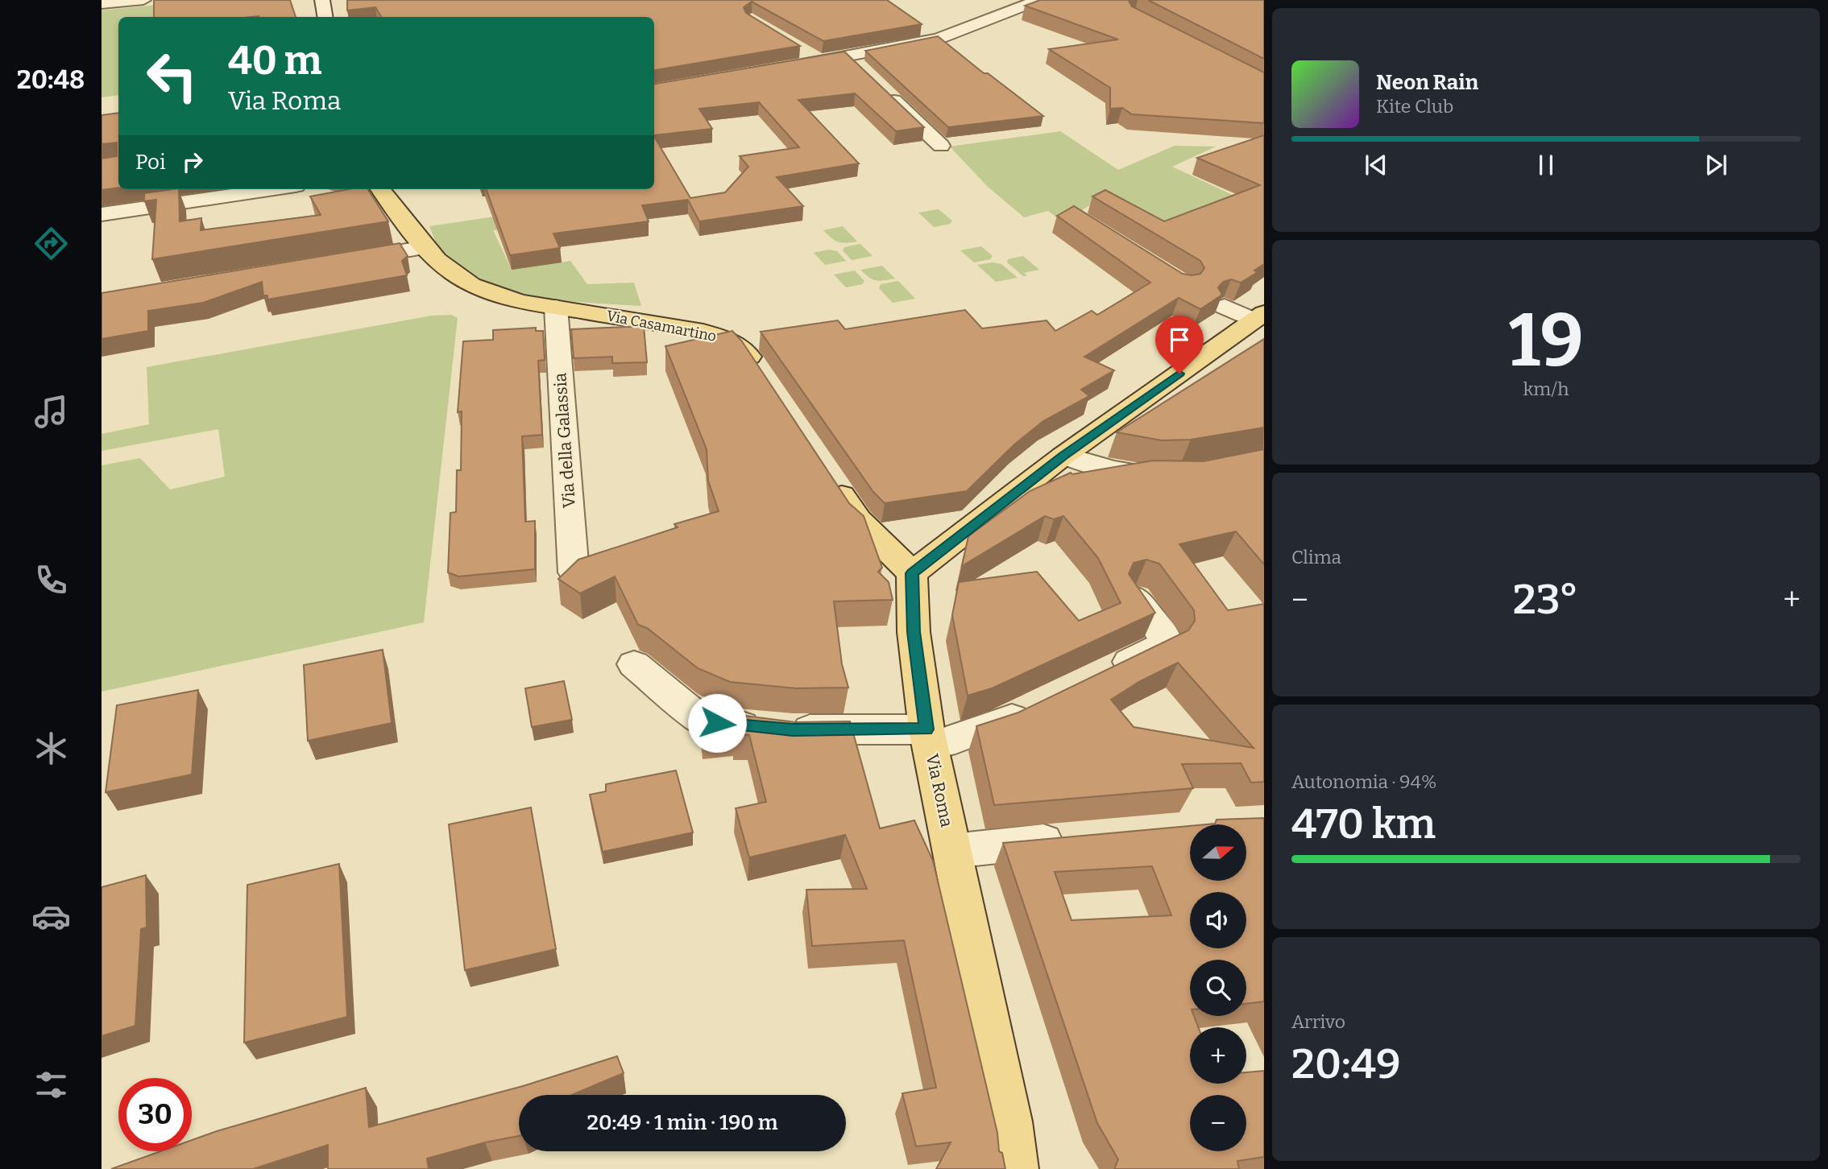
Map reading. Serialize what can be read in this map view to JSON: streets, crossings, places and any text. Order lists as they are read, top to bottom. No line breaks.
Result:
{"streets":{"main road":["Via Casamartino","Via Roma"],"street":["Via della Galassia"]},"crossings":[["Via Casamartino","Via della Galassia"]],"north":"right","page":{"tabs":"20:48","turn":["40 m","Via Roma"],"song":["Neon Rain","Kite Club"],"then":"Poi","tile":[["19","km/h"],"Clima",["Autonomia · 94%","470 km"],["Arrivo","20:49"]],"heat":["−","23°","+"],"map_buttons":["+","−"],"limit":"30","trip":"20:49 · 1 min · 190 m"}}
